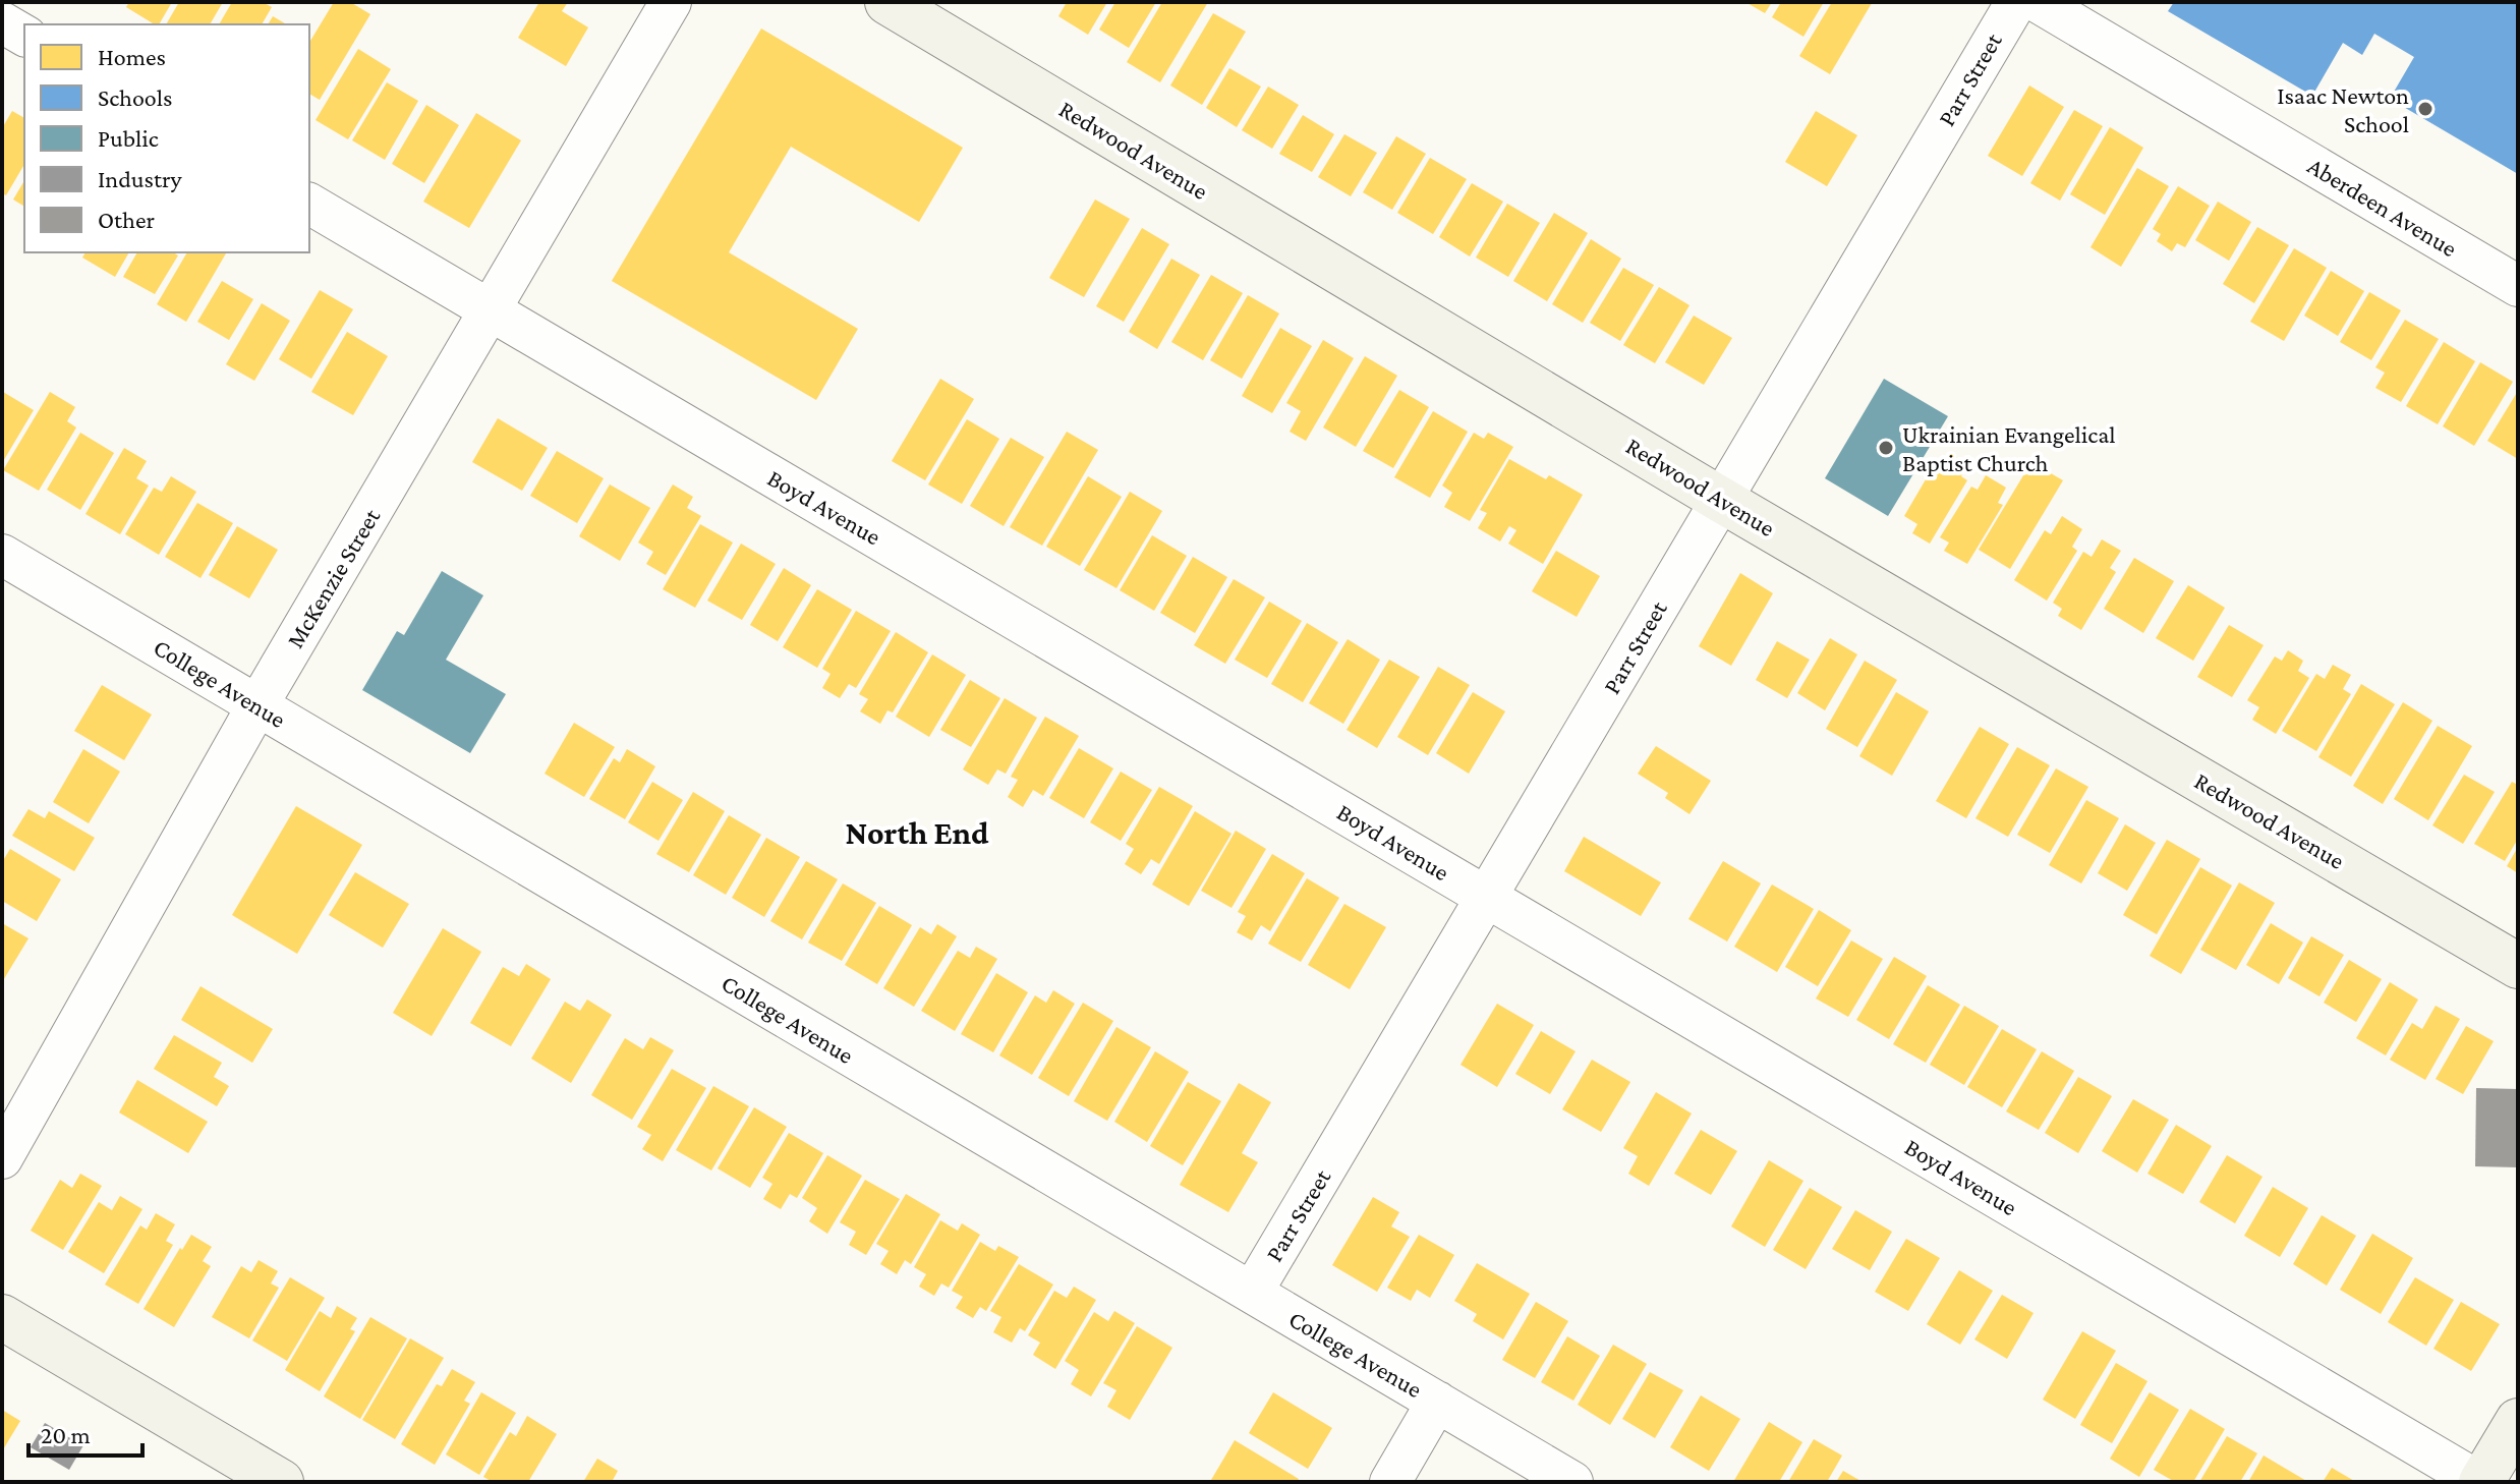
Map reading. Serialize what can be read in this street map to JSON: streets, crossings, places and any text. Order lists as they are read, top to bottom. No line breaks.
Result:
{"streets":{"street":["Parr Street","Redwood Avenue","Aberdeen Avenue","Boyd Avenue","McKenzie Street","College Avenue"]},"crossings":[["Parr Street","Redwood Avenue"],["Parr Street","Boyd Avenue"],["Parr Street","College Avenue"],["Boyd Avenue","McKenzie Street"],["McKenzie Street","College Avenue"]],"districts":["North End"],"places":["Isaac Newton School","Ukrainian Evangelical Baptist Church"],"legend":["Homes","Schools","Public","Industry","Other"],"scale_bar":"20 m"}
